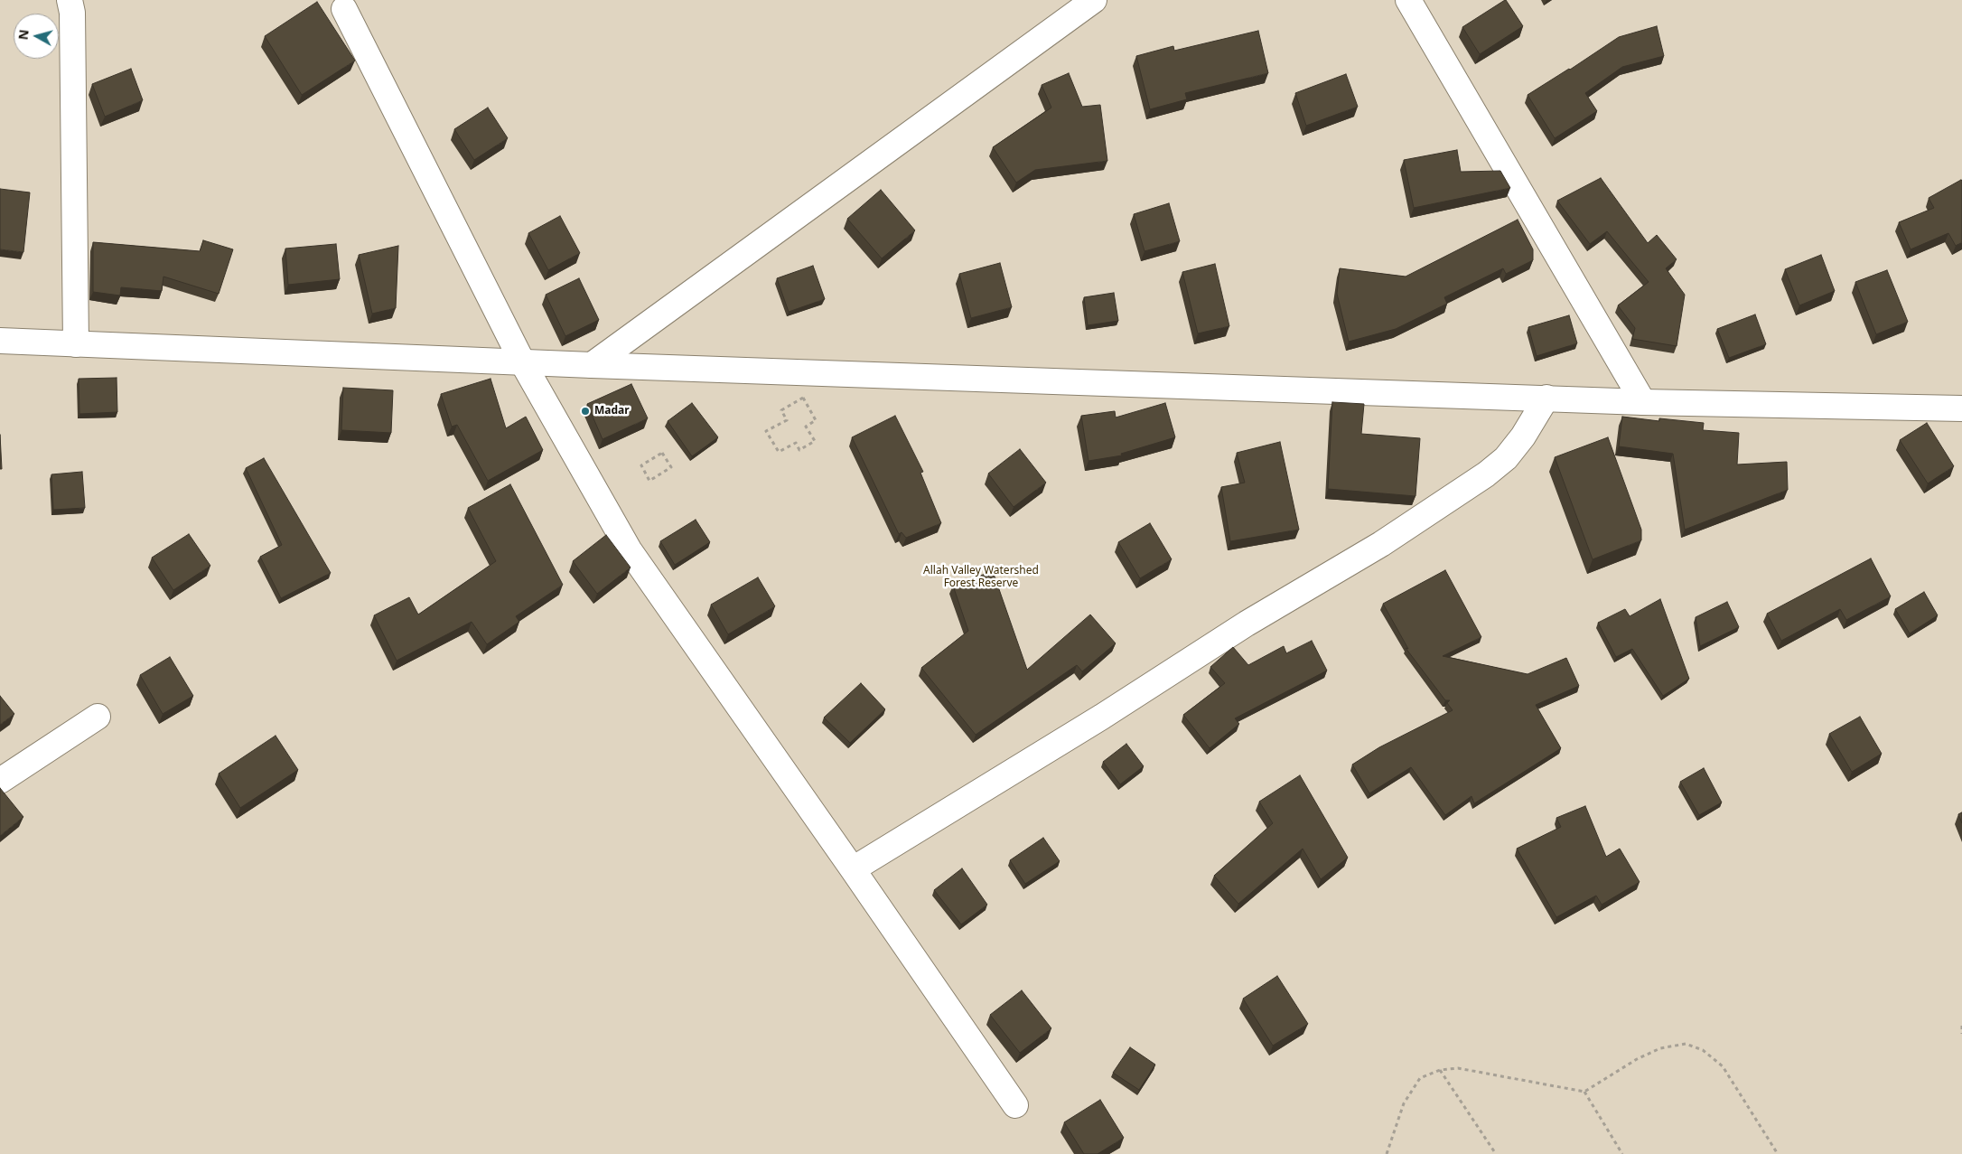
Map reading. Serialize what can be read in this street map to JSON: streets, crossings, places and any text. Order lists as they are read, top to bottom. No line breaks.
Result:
{"parks":["Allah Valley Watershed Forest Reserve"],"places":["Madar"],"north":"left"}
